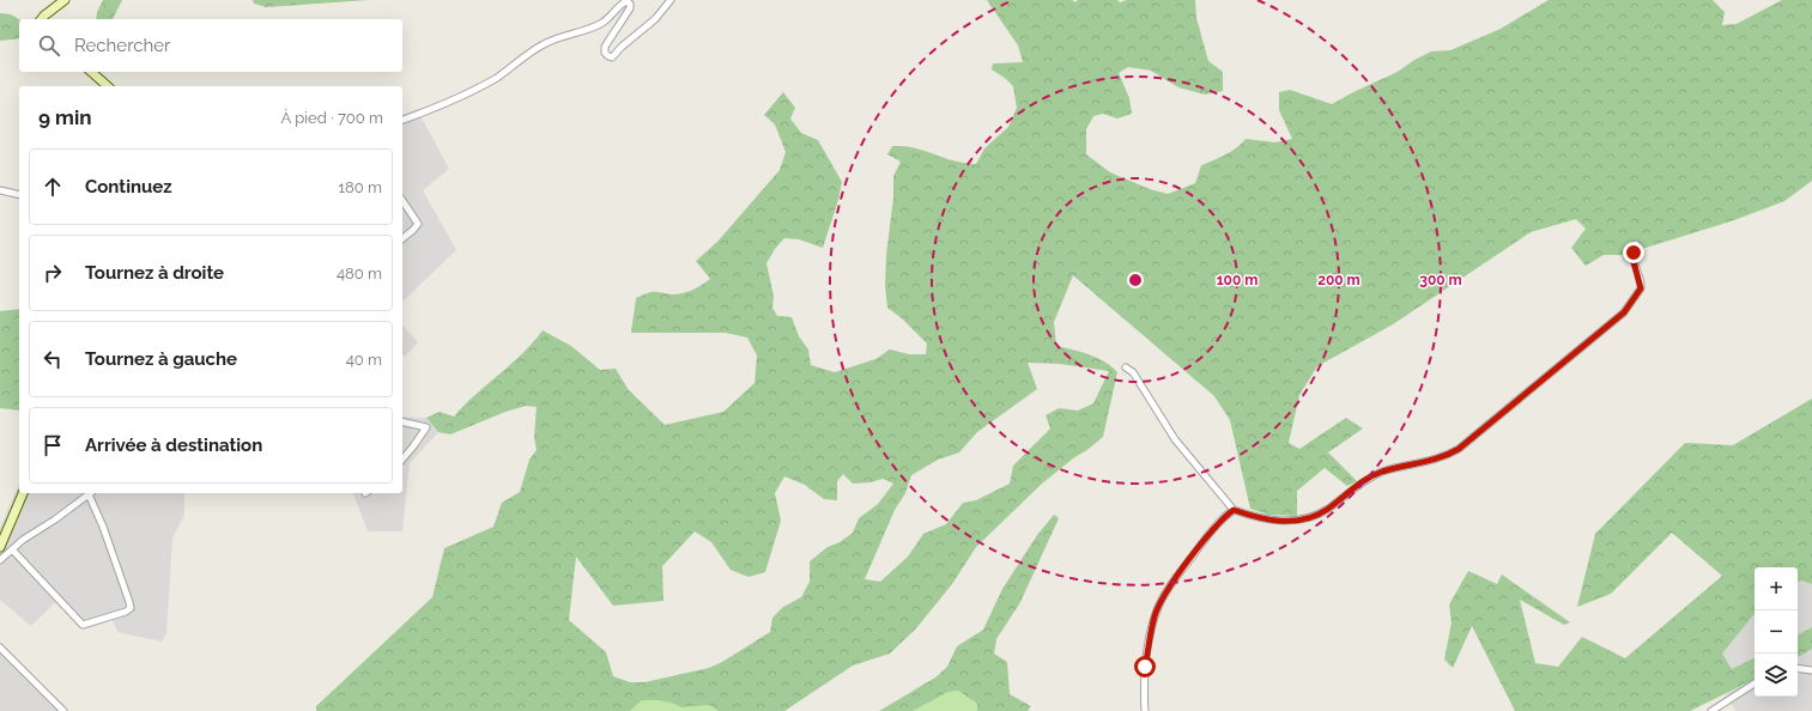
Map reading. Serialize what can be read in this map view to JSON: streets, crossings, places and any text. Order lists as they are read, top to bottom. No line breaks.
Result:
{"page":{"search":"Rechercher","heading":["9 min","À pied · 700 m"],"list":[["Continuez","180 m"],["Tournez à droite","480 m"],["Tournez à gauche","40 m"],"Arrivée à destination"],"map_buttons":["+","−"]},"rings":["100 m","200 m","300 m"]}
